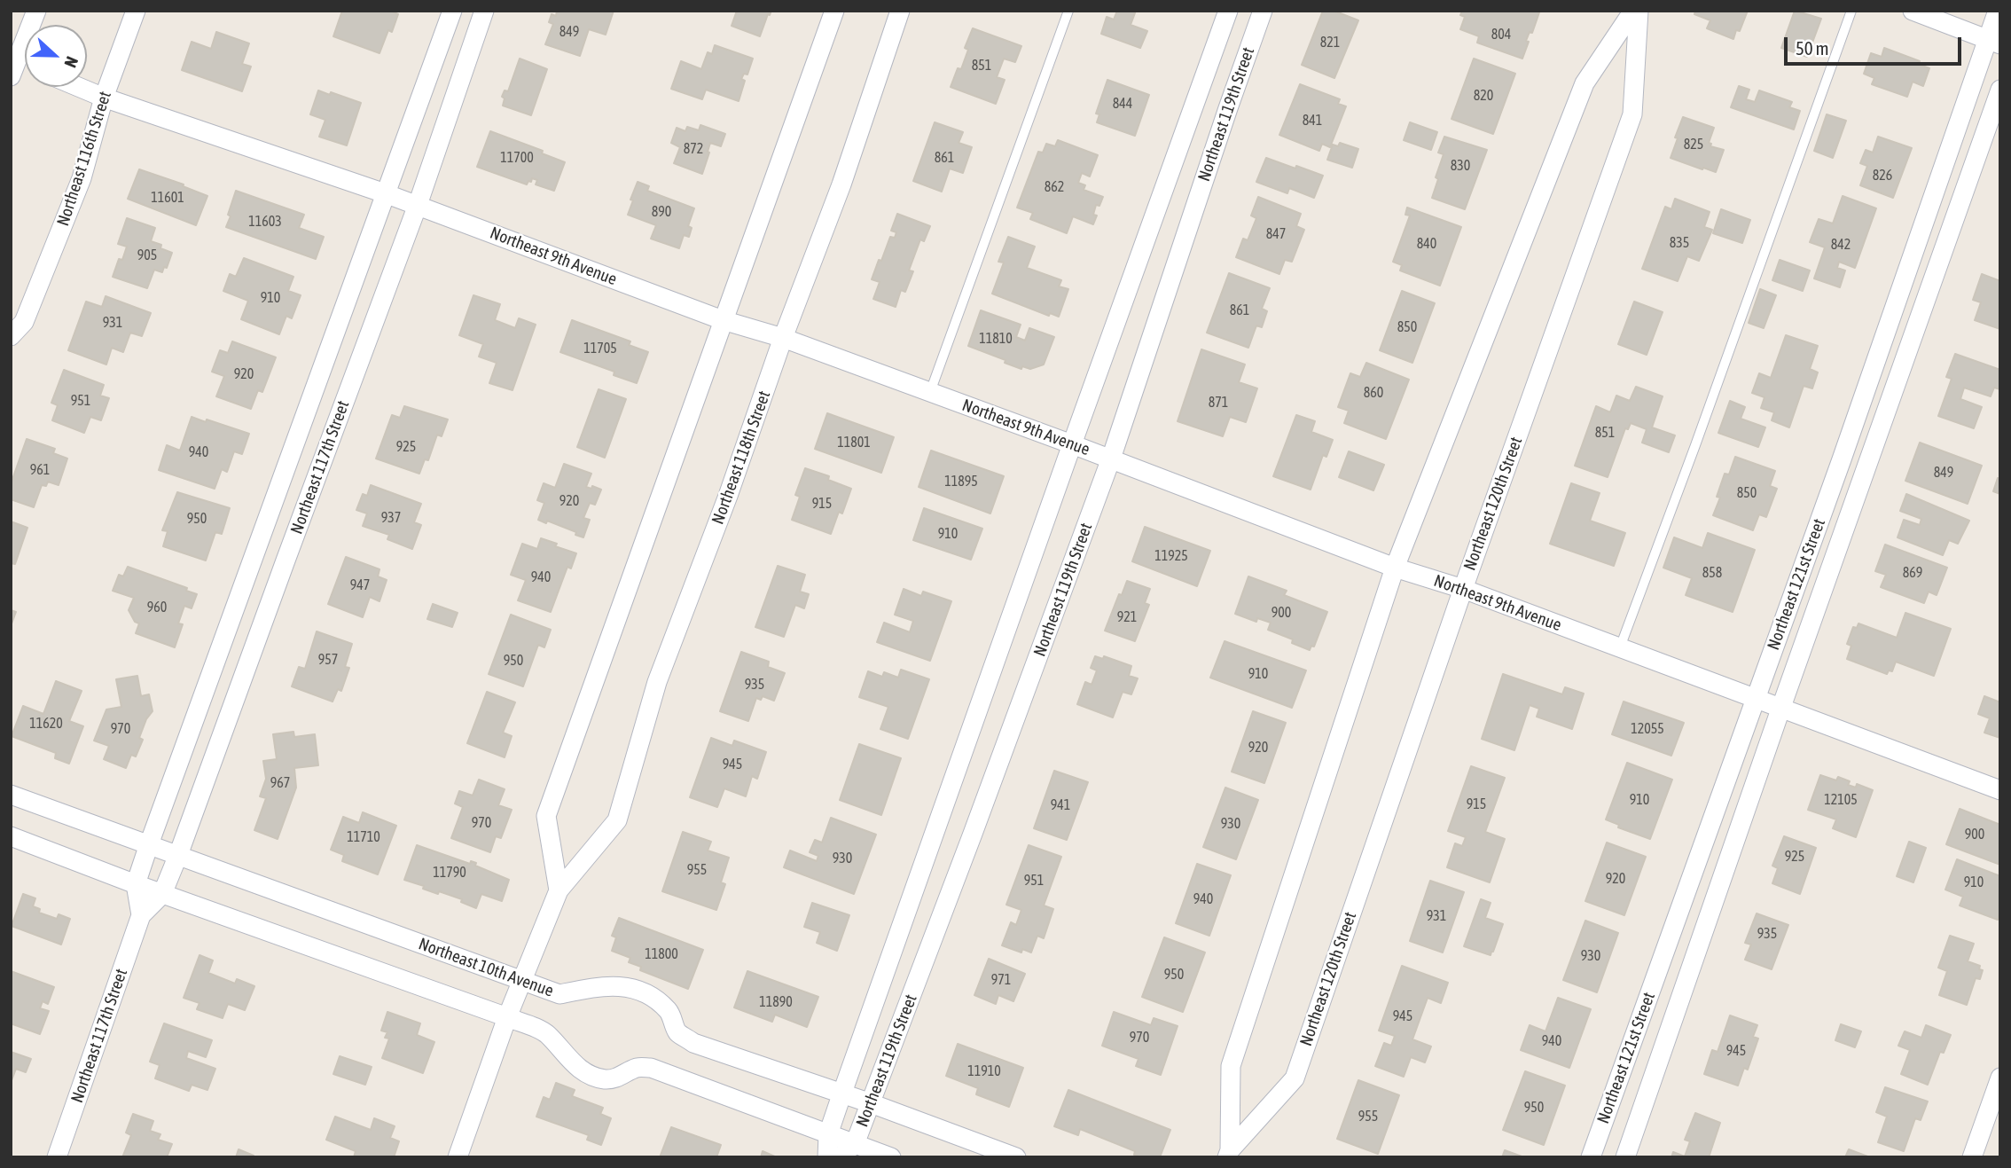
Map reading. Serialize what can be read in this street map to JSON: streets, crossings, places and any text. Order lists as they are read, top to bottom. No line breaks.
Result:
{"streets":{"street":["Northeast 119th Street","Northeast 116th Street","Northeast 9th Avenue","Northeast 118th Street","Northeast 117th Street","Northeast 120th Street","Northeast 121st Street","Northeast 10th Avenue"]},"crossings":[["Northeast 119th Street","Northeast 9th Avenue"],["Northeast 119th Street","Northeast 10th Avenue"],["Northeast 116th Street","Northeast 9th Avenue"],["Northeast 9th Avenue","Northeast 118th Street"],["Northeast 9th Avenue","Northeast 117th Street"],["Northeast 9th Avenue","Northeast 120th Street"],["Northeast 9th Avenue","Northeast 121st Street"],["Northeast 118th Street","Northeast 10th Avenue"],["Northeast 117th Street","Northeast 10th Avenue"]],"house_numbers":["849","804","821","851","820","844","841","825","872","11700","861","830","826","862","11601","890","11603","847","835","840","842","905","910","861","931","850","11810","11705","920","860","951","871","851","11801","925","940","961","849","11895","850","920","915","937","950","910","11925","858","869","940","947","960","900","921","957","950","910","935","11620","970","12055","920","945","967","910","12105","915","941","970","930","900","11710","925","930","955","11790","920","951","910","940","931","935","11800","930","950","971","11890","945","970","940","945","11910","950","955"],"scale_bar":"50 m","north":"right"}
